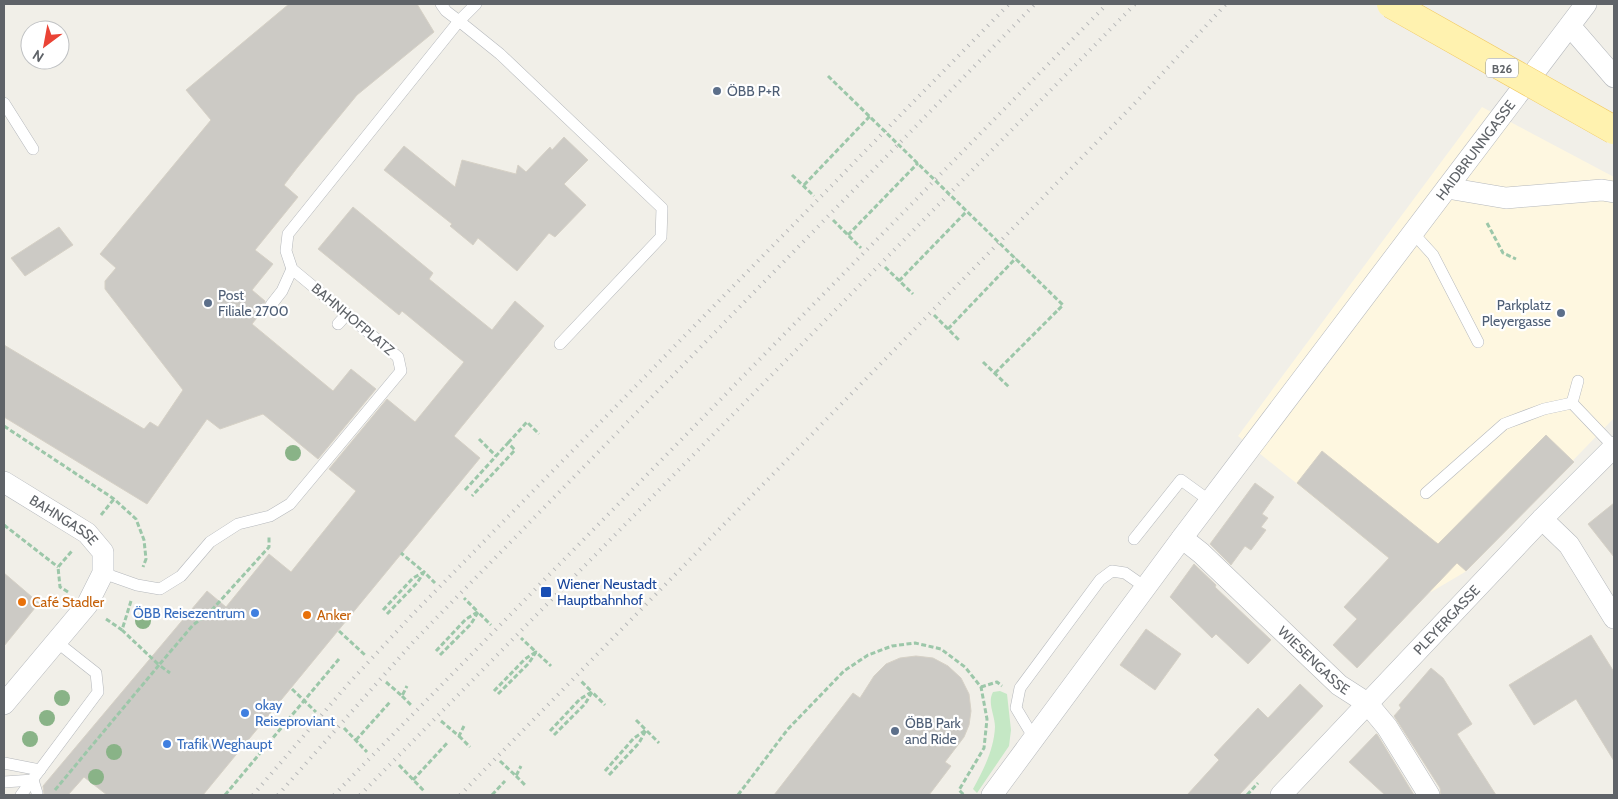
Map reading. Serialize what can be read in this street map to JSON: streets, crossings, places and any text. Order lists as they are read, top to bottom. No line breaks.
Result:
{"streets":{"main road":["B26"],"street":["HAIDBRUNNGASSE","BAHNGASSE","PLEYERGASSE","WIESENGASSE"],"lane":["BAHNHOFPLATZ"]},"crossings":[["HAIDBRUNNGASSE","WIESENGASSE"],["BAHNHOFPLATZ","BAHNGASSE"],["PLEYERGASSE","WIESENGASSE"]],"places":{"other":["ÖBB P+R","Post Filiale 2700","Parkplatz Pleyergasse","Café Stadler","ÖBB Reisezentrum","Anker","okay Reiseproviant","ÖBB Park and Ride","Trafik Weghaupt"],"transit":["Wiener Neustadt Hauptbahnhof"]},"north":"bottom left"}
